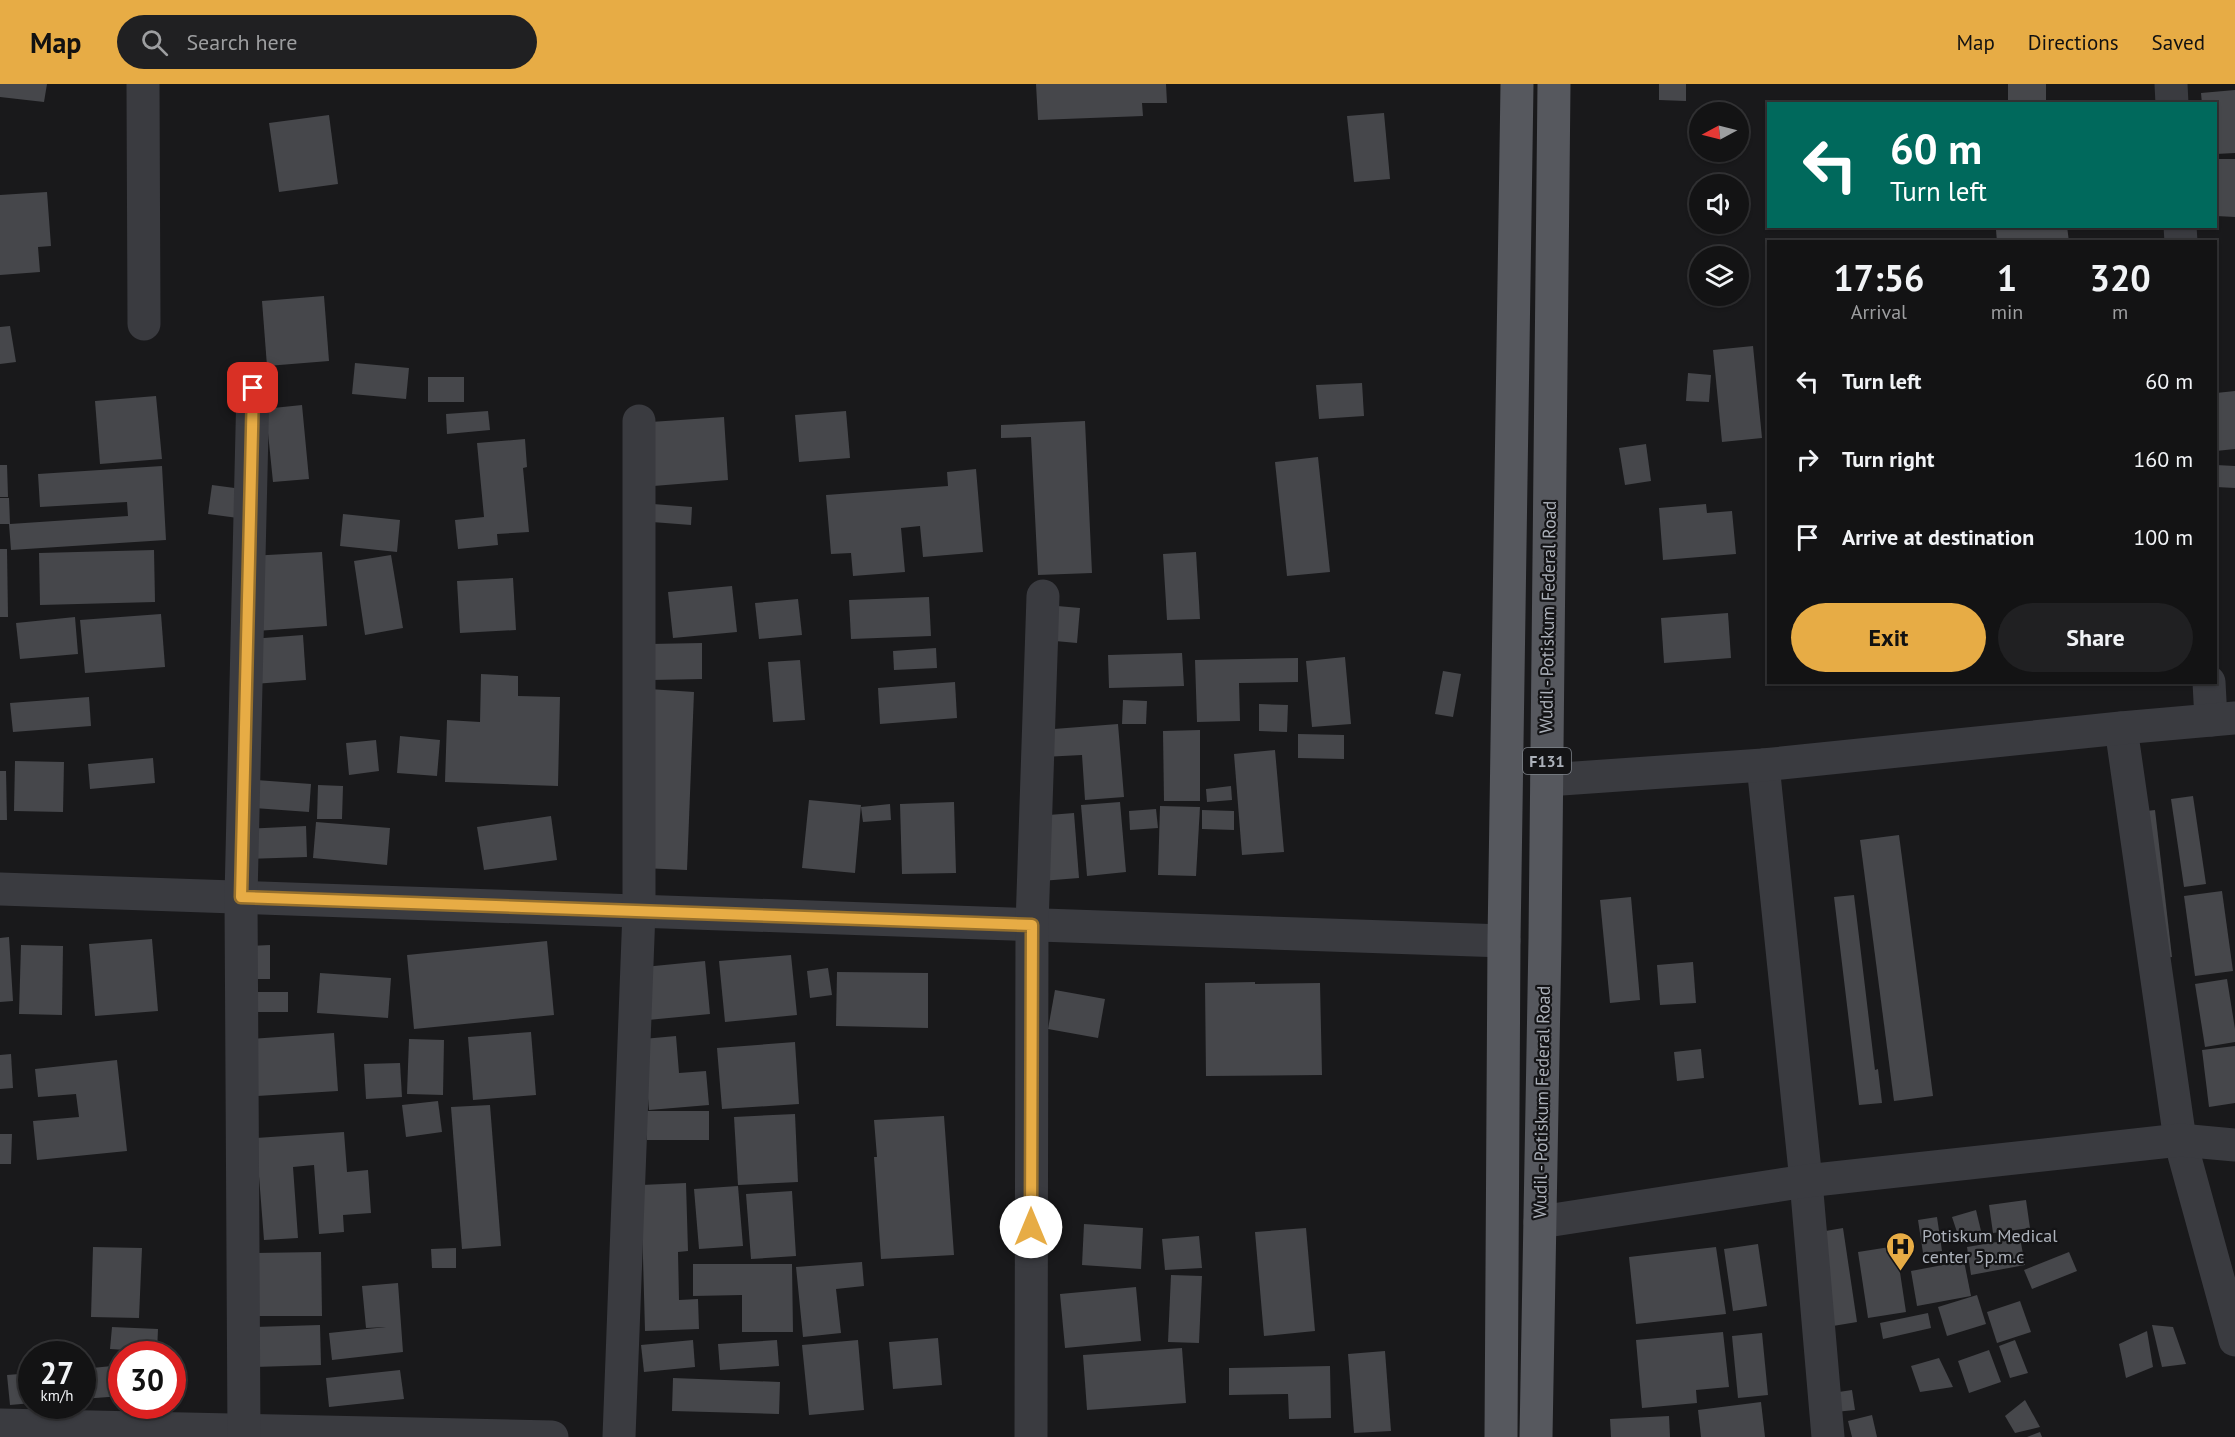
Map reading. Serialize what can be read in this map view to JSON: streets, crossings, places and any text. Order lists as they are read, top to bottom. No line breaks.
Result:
{"streets":{"main road":["Wudil - Potiskum Federal Road","F131"]},"places":{"hospital":["Potiskum Medical center 5p.m.c"]},"north":"left","page":{"header":"Map","search":"Search here","nav":["Map","Directions","Saved"],"turn":["60 m","Turn left"],"eta":["17:56","Arrival","1","min","320","m"],"list":[{"name":"Turn left","value":"60 m"},{"name":"Turn right","value":"160 m"},{"name":"Arrive at destination","value":"100 m"}],"buttons":["Exit","Share"],"speed":"27 km/h","limit":"30"}}
